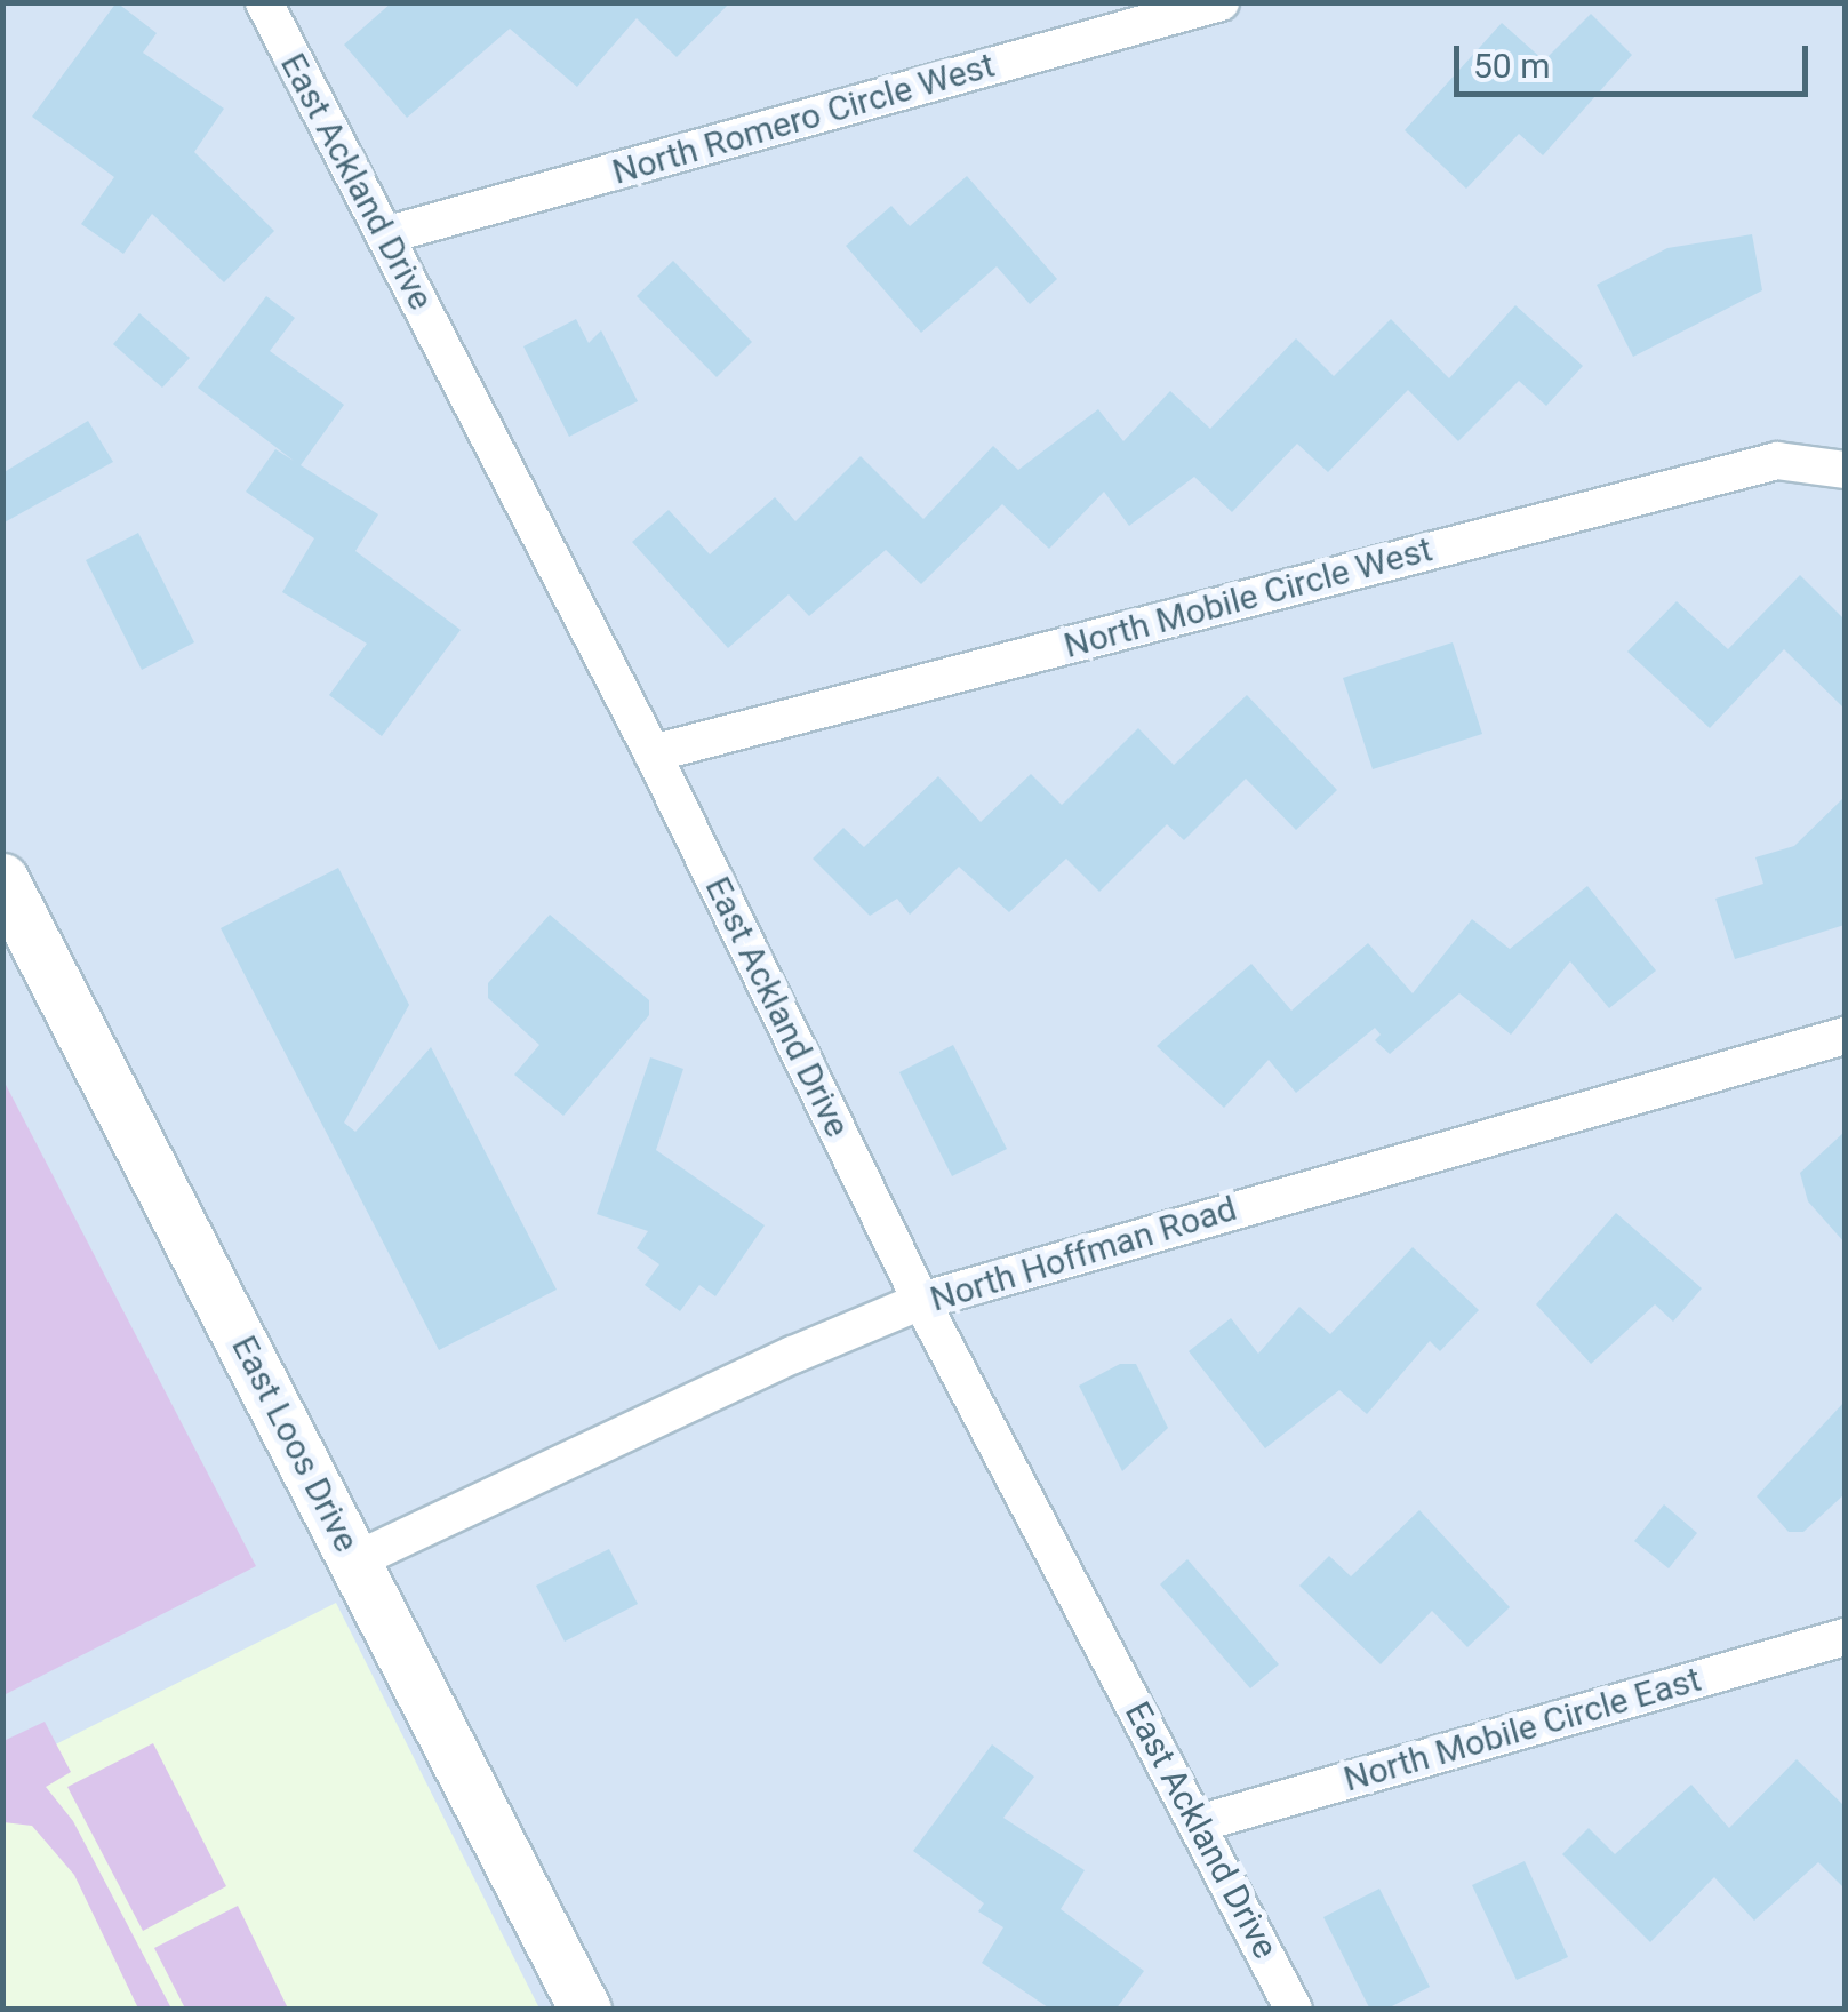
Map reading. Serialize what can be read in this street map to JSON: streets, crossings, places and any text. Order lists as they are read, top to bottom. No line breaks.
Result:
{"streets":{"street":["North Romero Circle West","East Ackland Drive","North Mobile Circle West","North Hoffman Road","East Loos Drive","North Mobile Circle East"]},"crossings":[["North Romero Circle West","East Ackland Drive"],["East Ackland Drive","North Mobile Circle West"],["East Ackland Drive","North Hoffman Road"],["East Ackland Drive","North Mobile Circle East"],["North Hoffman Road","East Loos Drive"]],"scale_bar":"50 m"}
